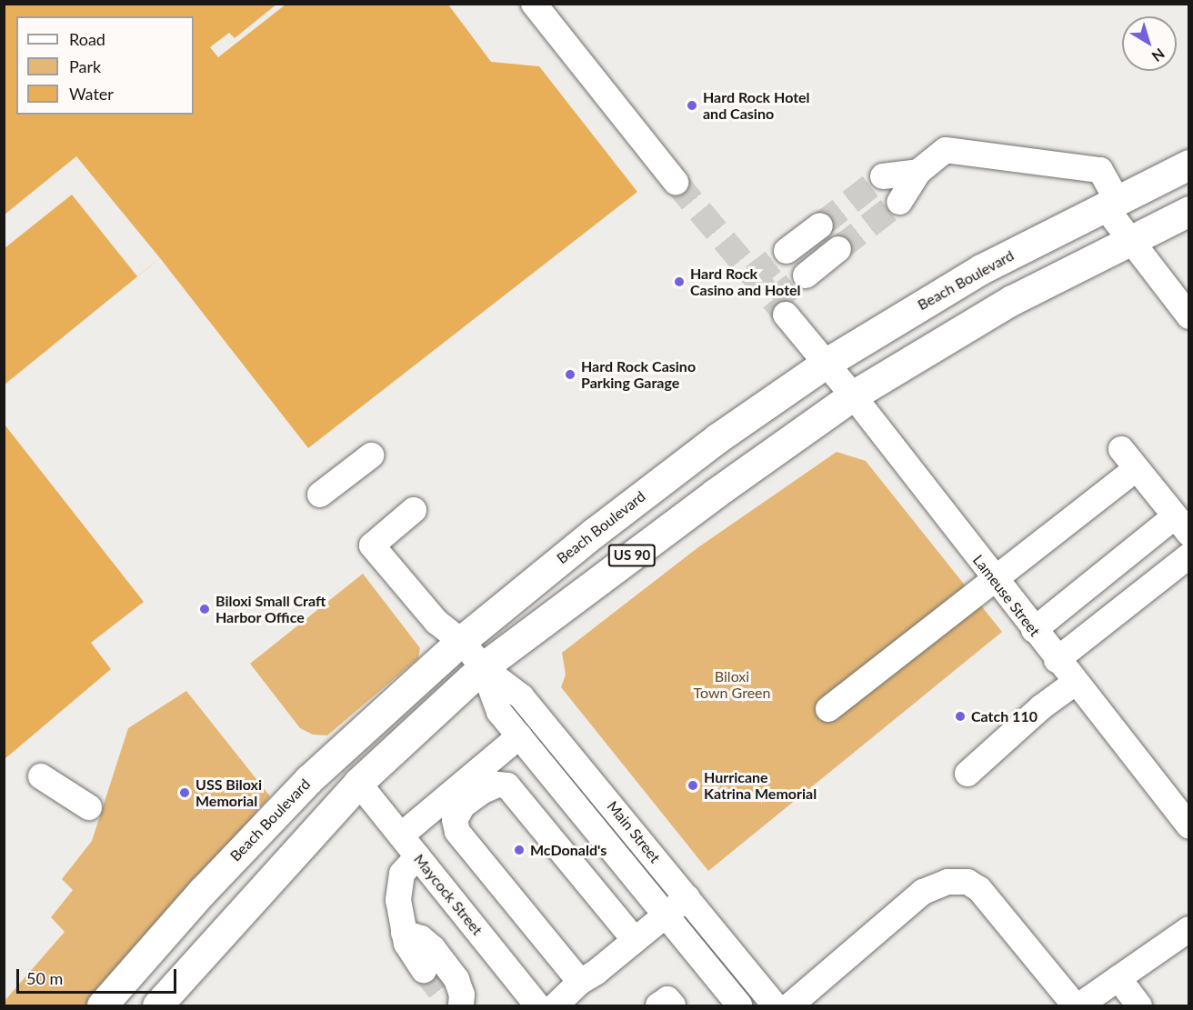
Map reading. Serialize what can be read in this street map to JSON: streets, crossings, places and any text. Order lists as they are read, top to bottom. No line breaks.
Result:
{"streets":{"main road":["Beach Boulevard","US 90"],"street":["Lameuse Street","Main Street","Maycock Street"]},"crossings":[["Beach Boulevard","Lameuse Street"],["Beach Boulevard","Main Street"],["US 90","Lameuse Street"],["US 90","Main Street"],["US 90","Maycock Street"]],"parks":["Biloxi Town Green"],"places":["Hard Rock Hotel and Casino","Hard Rock Casino and Hotel","Hard Rock Casino Parking Garage","Biloxi Small Craft Harbor Office","Catch 110","Hurricane Katrina Memorial","USS Biloxi Memorial","McDonald's"],"legend":["Road","Park","Water"],"scale_bar":"50 m","north":"bottom right"}
